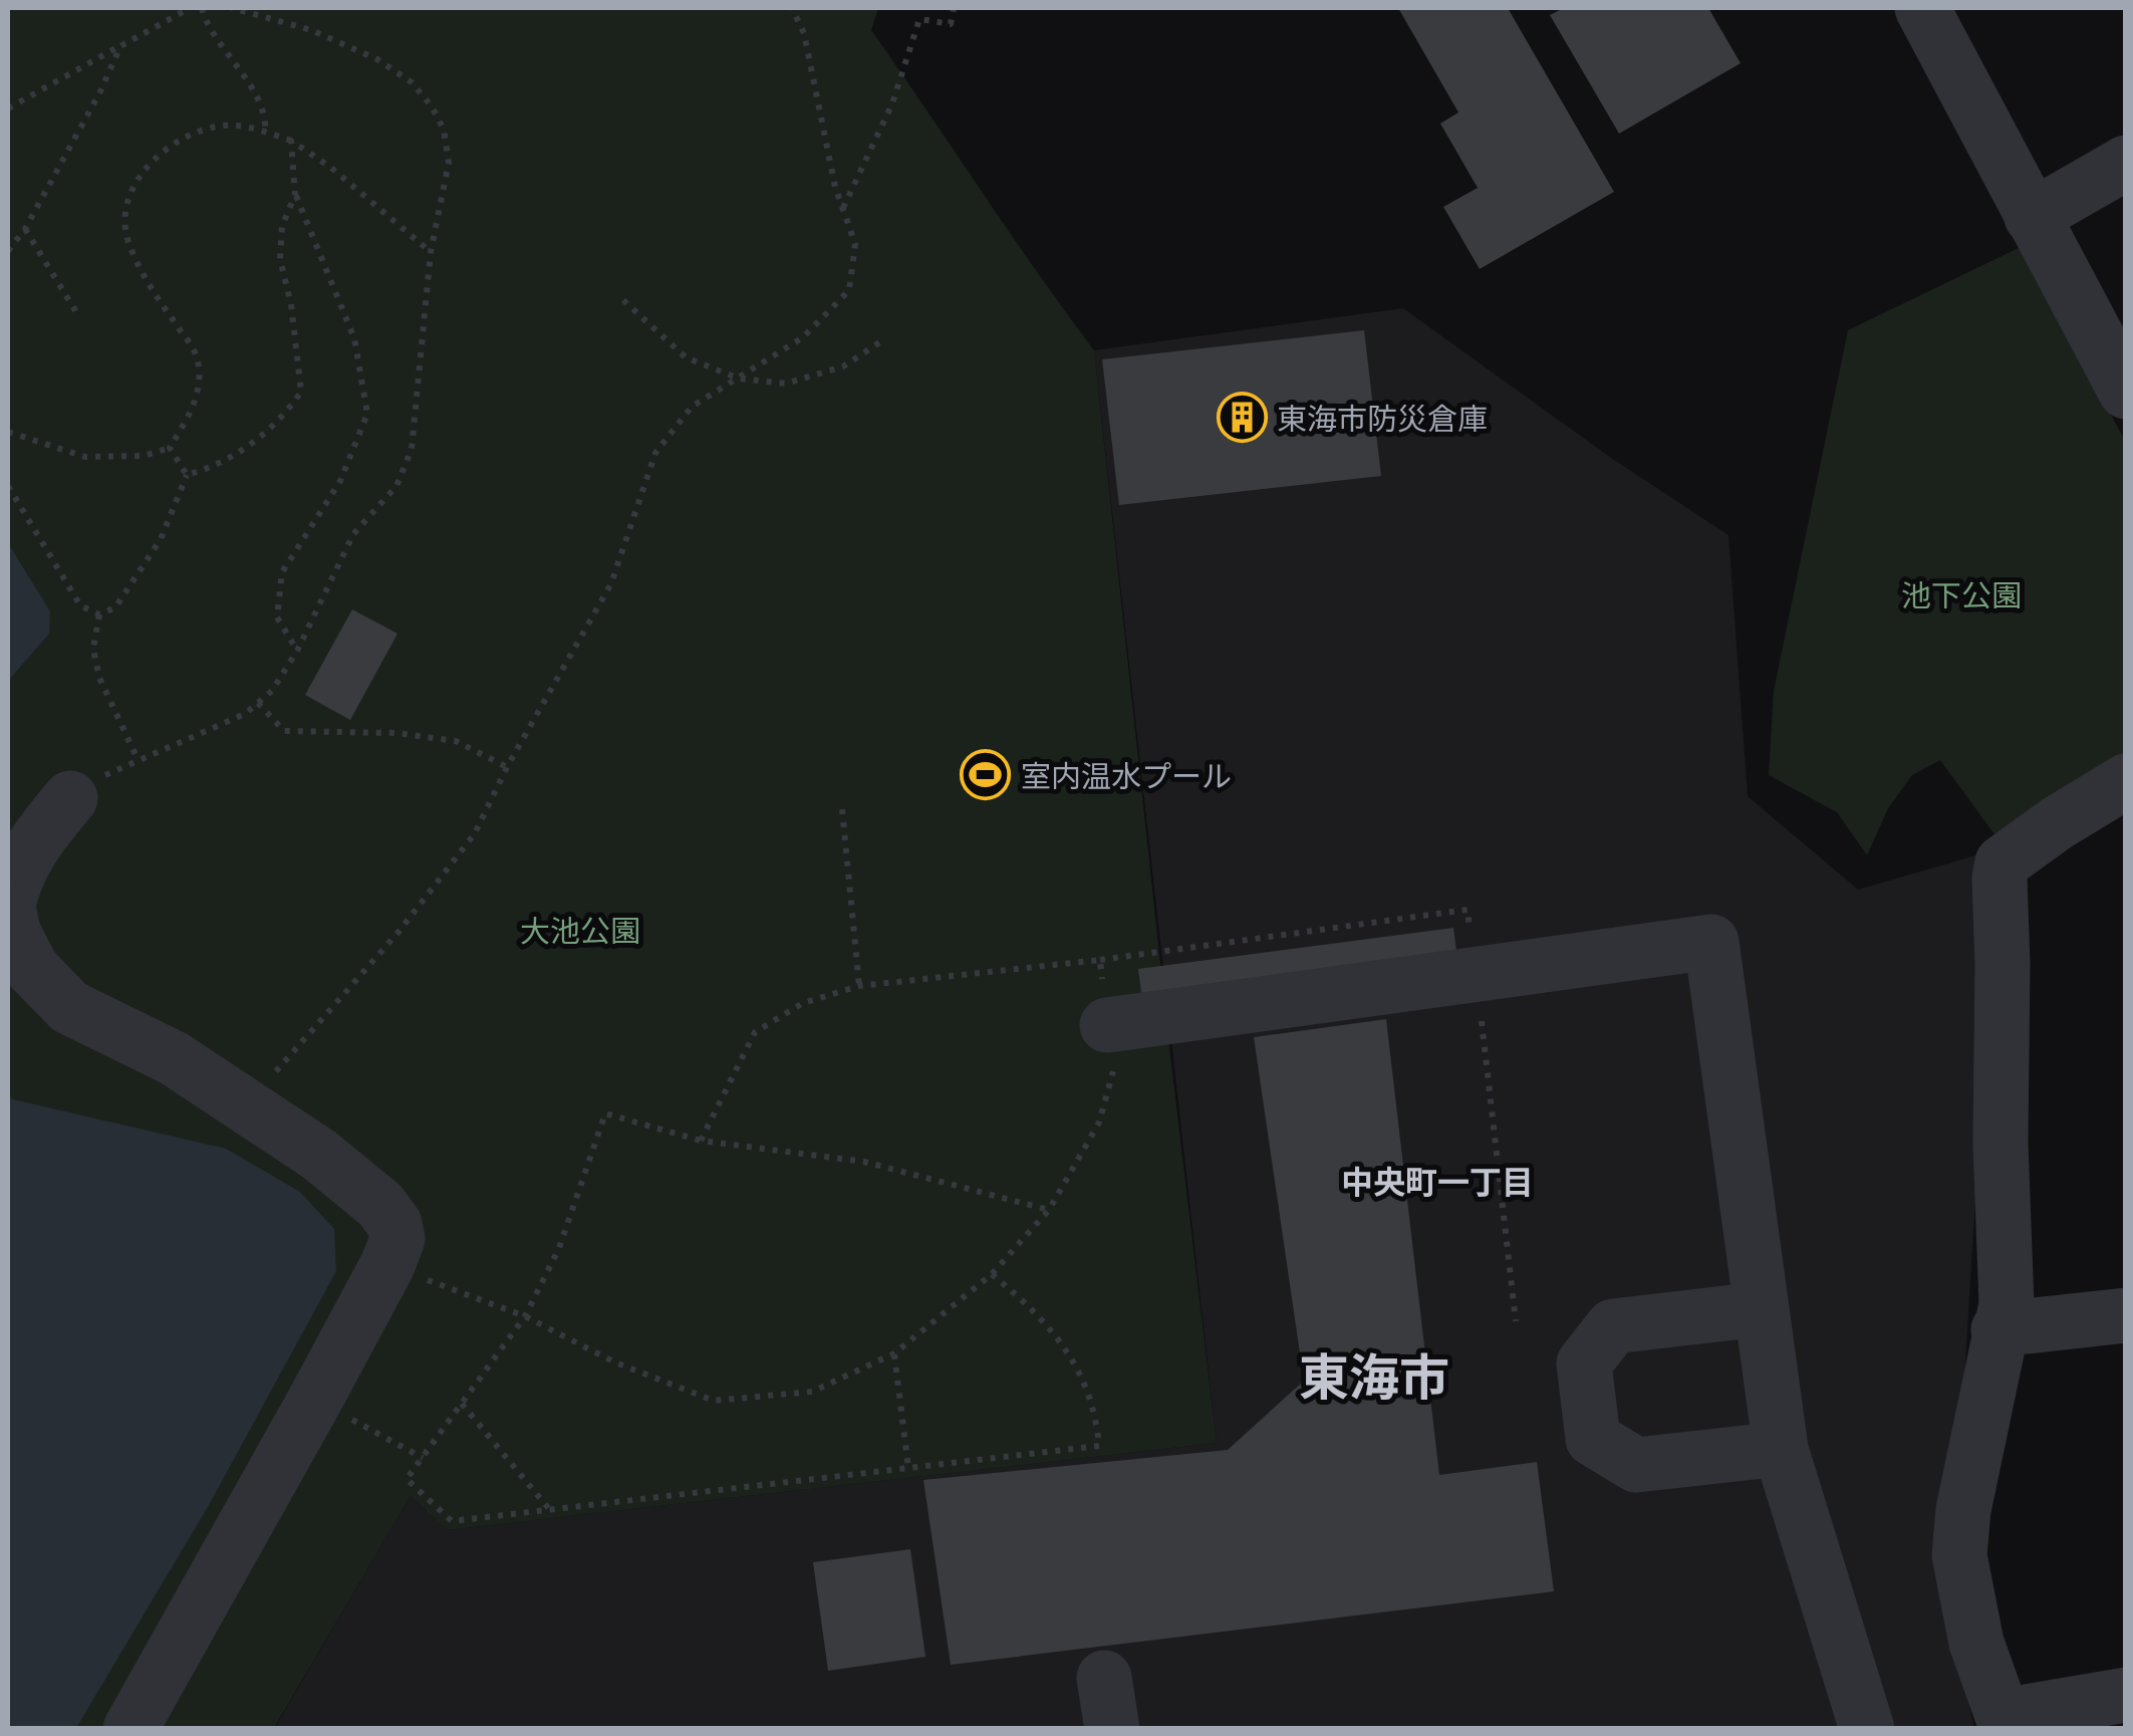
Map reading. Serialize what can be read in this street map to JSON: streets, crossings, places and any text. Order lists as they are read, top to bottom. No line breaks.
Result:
{"districts":["中央町一丁目","東海市"],"parks":["池下公園","大池公園"],"places":{"building":["東海市防災倉庫"],"sports":["室内温水プール"]}}
